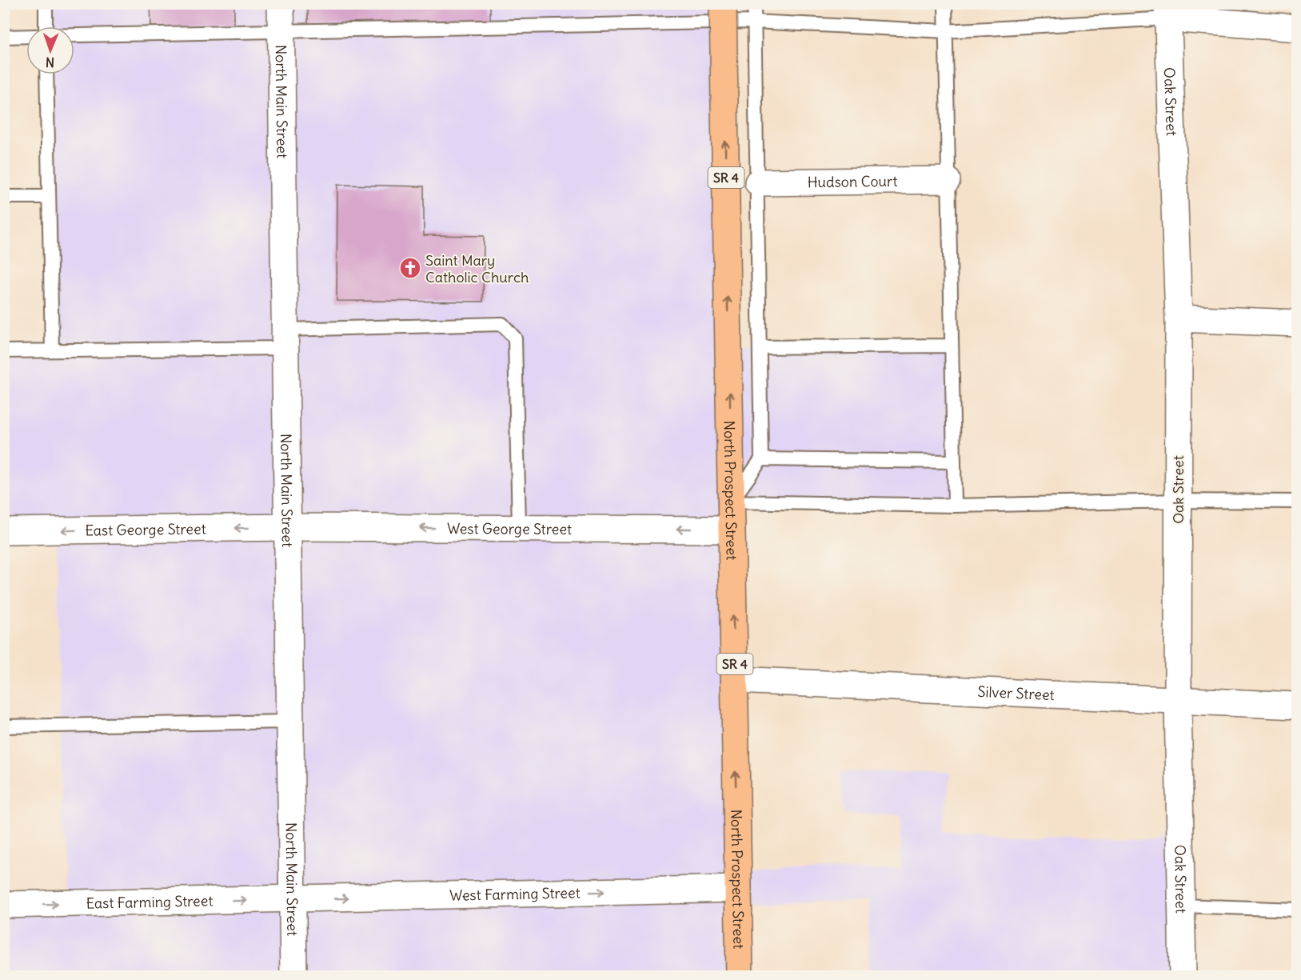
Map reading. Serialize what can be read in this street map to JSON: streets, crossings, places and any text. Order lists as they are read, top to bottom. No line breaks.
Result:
{"streets":{"main road":["SR 4","North Prospect Street"],"street":["North Main Street","Oak Street","Hudson Court","West George Street","East George Street","Silver Street","West Farming Street","East Farming Street"]},"crossings":[["North Main Street","West George Street"],["North Main Street","East George Street"],["North Main Street","West Farming Street"],["North Main Street","East Farming Street"],["Oak Street","Silver Street"],["North Prospect Street","West George Street"],["North Prospect Street","Silver Street"],["North Prospect Street","West Farming Street"],["West George Street","East George Street"],["West Farming Street","East Farming Street"]],"one_way":["North Prospect Street","West George Street","East George Street","West Farming Street","East Farming Street"],"places":{"church":["Saint Mary Catholic Church"]},"north":"bottom"}
